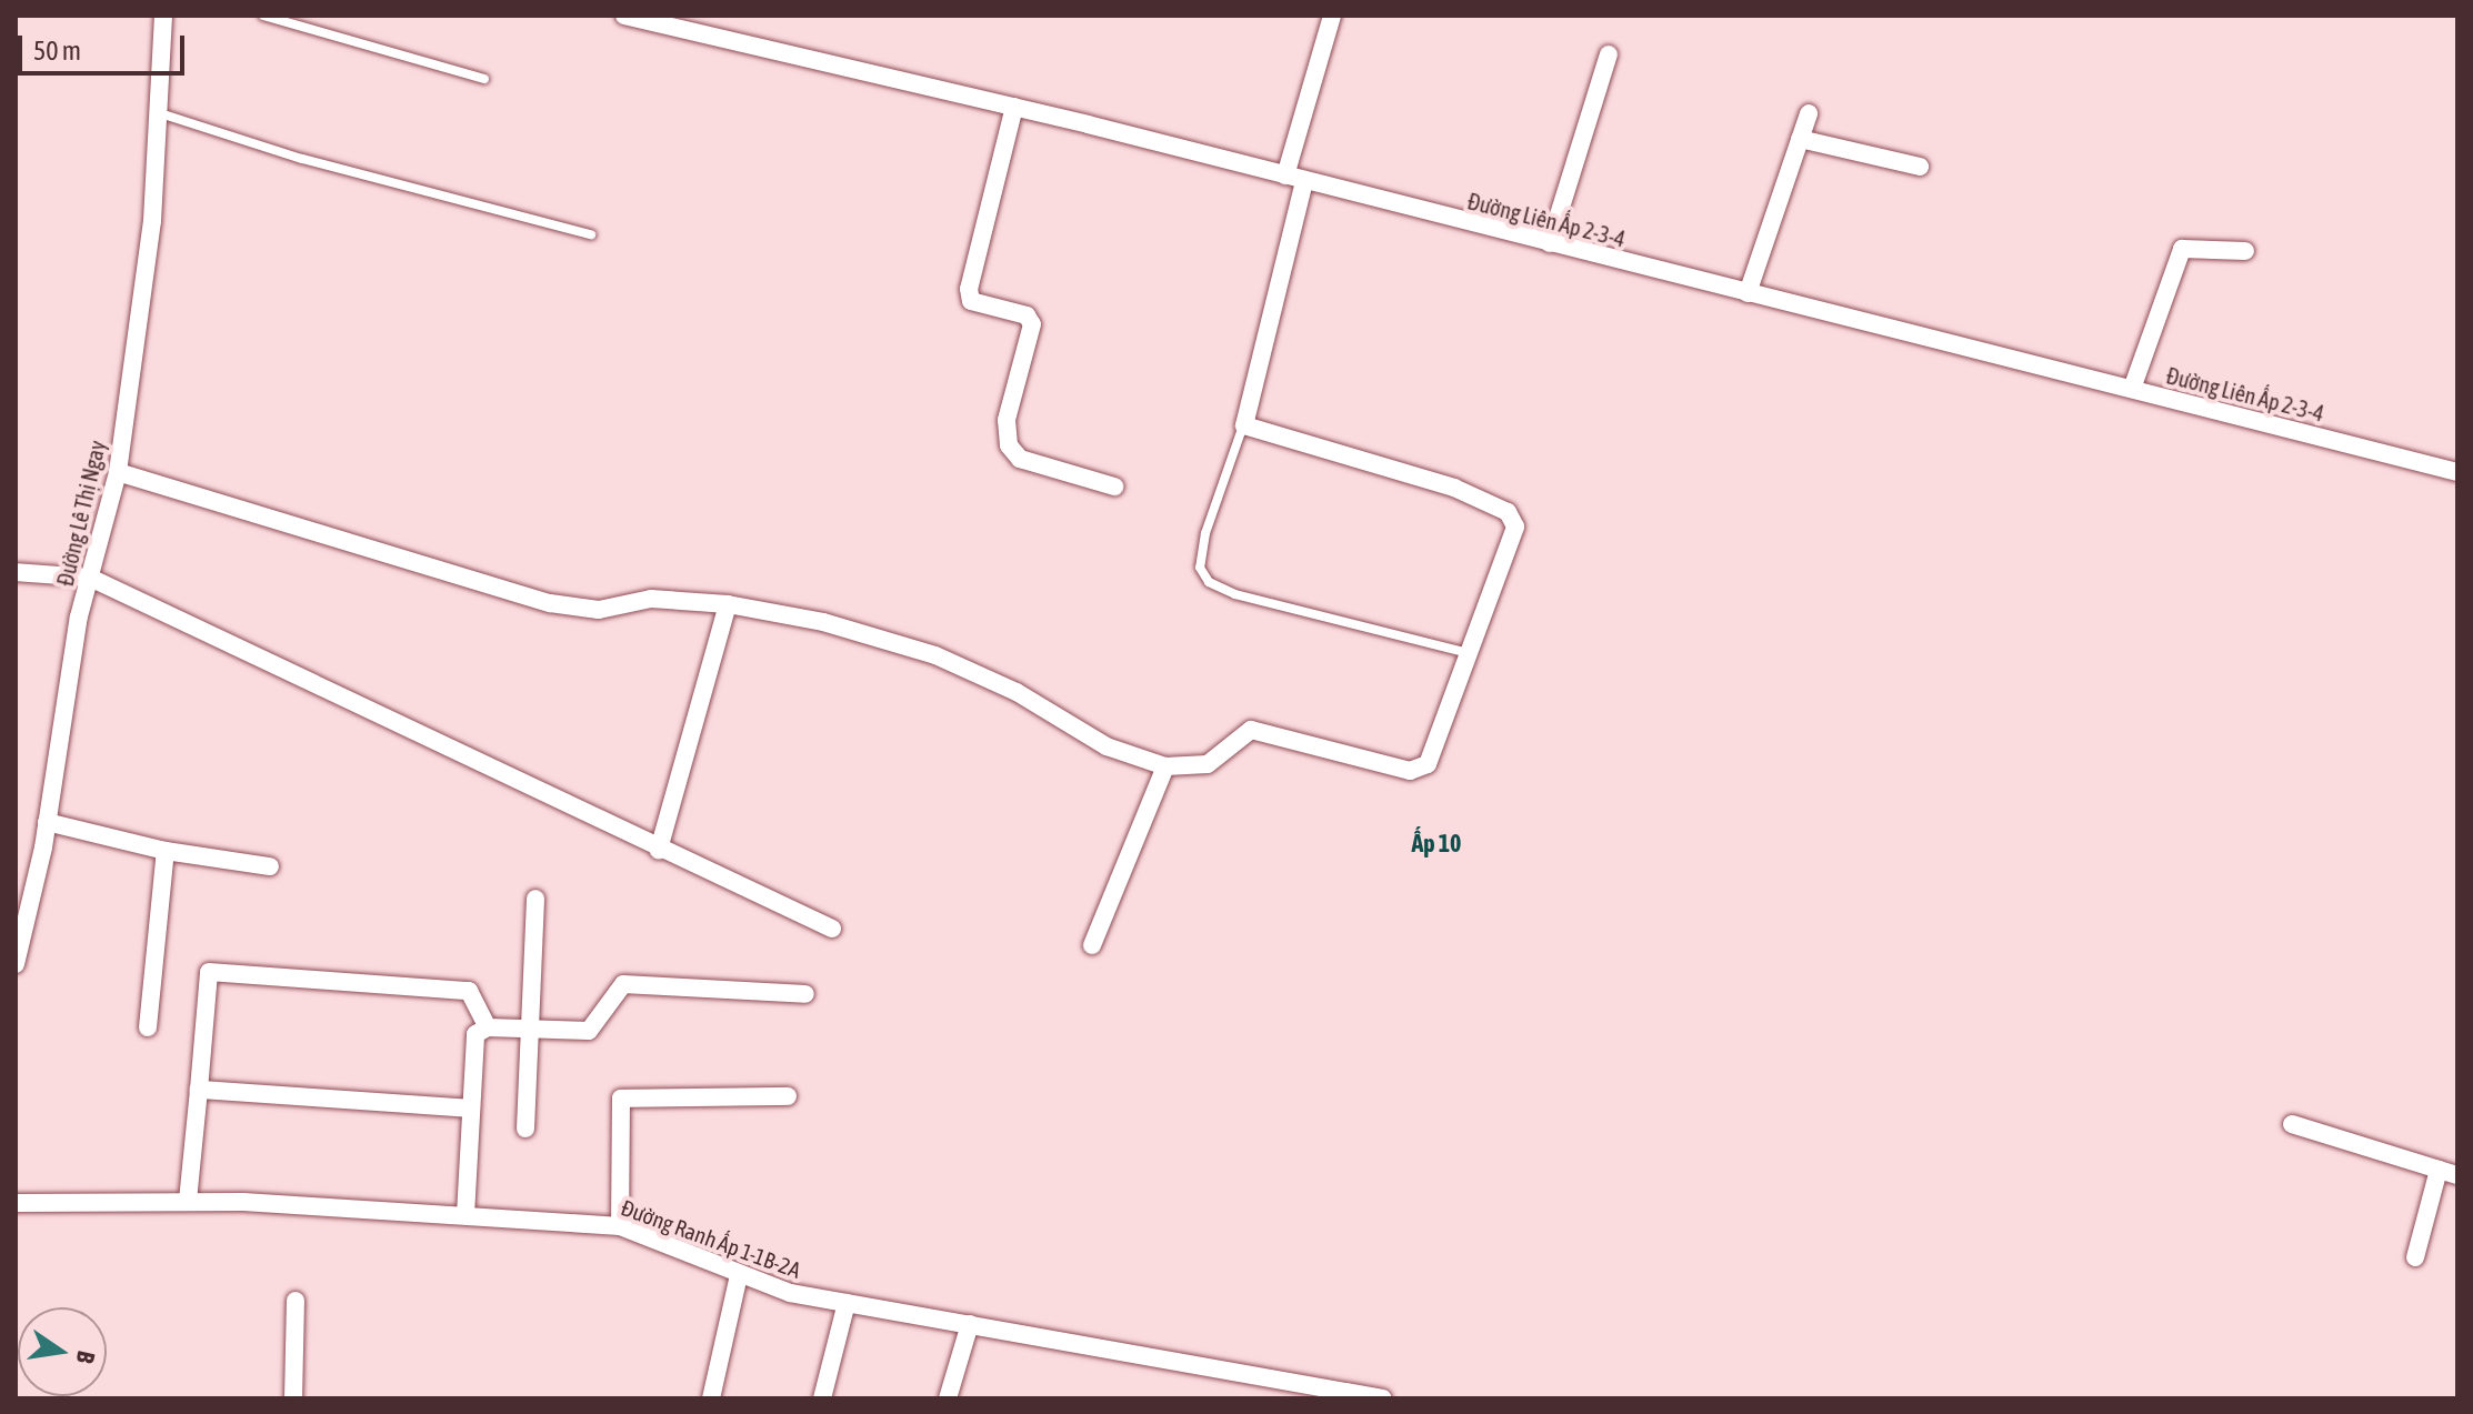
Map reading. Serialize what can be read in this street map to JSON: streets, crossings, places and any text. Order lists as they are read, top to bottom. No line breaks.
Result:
{"streets":{"street":["Đường Liên Ấp 2-3-4","Đường Lê Thị Ngay","Đường Ranh Ấp 1-1B-2A"]},"districts":["Ấp 10"],"scale_bar":"50 m","north":"right"}
